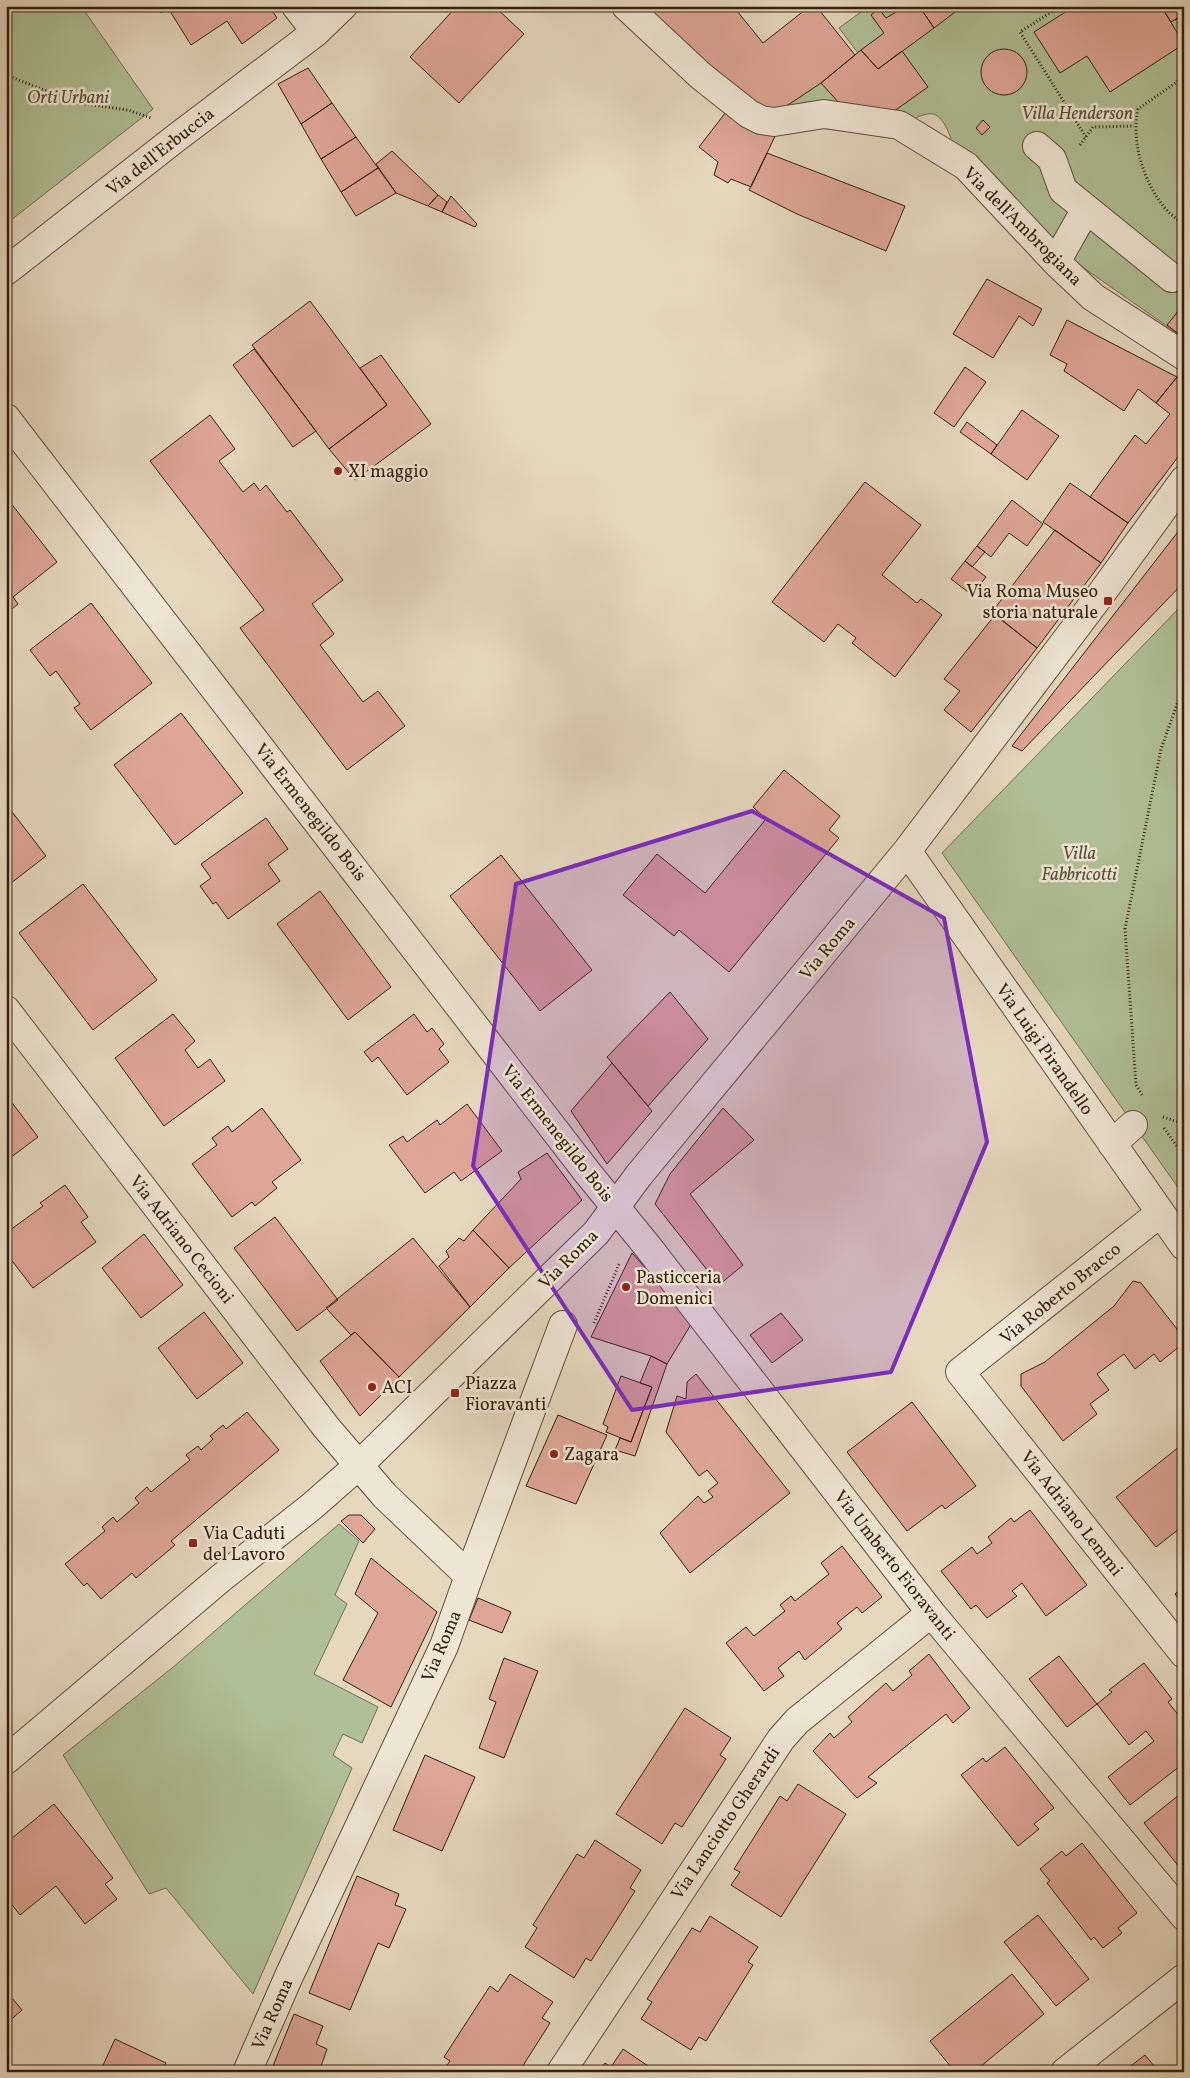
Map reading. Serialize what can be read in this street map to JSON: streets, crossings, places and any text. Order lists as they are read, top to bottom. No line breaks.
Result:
{"streets":{"street":["Via dell'Erbuccia","Via dell'Ambrogiana","Via Ermenegildo Bois","Via Roma","Via Luigi Pirandello","Via Adriano Cecioni","Via Roberto Bracco","Via Adriano Lemmi","Via Umberto Fioravanti","Via Lanciotto Gherardi"]},"crossings":[["Via Ermenegildo Bois","Via Roma"],["Via Ermenegildo Bois","Via Umberto Fioravanti"],["Via Roma","Via Luigi Pirandello"],["Via Roma","Via Adriano Cecioni"],["Via Roma","Via Umberto Fioravanti"],["Via Luigi Pirandello","Via Roberto Bracco"],["Via Roberto Bracco","Via Adriano Lemmi"],["Via Umberto Fioravanti","Via Lanciotto Gherardi"]],"parks":["Orti Urbani","Villa Henderson","Villa Fabbricotti"],"places":{"other":["XI maggio","Pasticceria Domenici","ACI","Zagara"],"transit":["Via Roma Museo storia naturale","Piazza Fioravanti","Via Caduti del Lavoro"]}}
